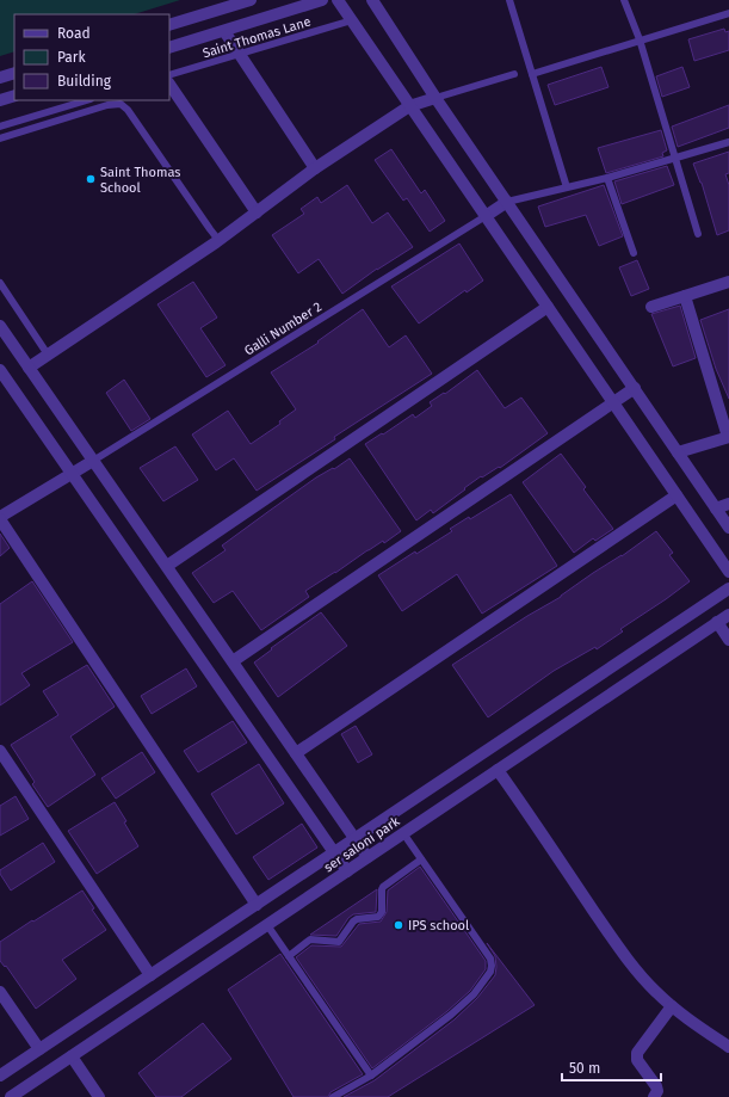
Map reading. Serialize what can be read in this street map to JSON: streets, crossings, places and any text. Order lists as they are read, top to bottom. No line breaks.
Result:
{"streets":{"street":["ser saloni park"],"lane":["Saint Thomas Lane","Galli Number 2"]},"places":["Saint Thomas School","IPS school"],"legend":["Road","Park","Building"],"scale_bar":"50 m"}
